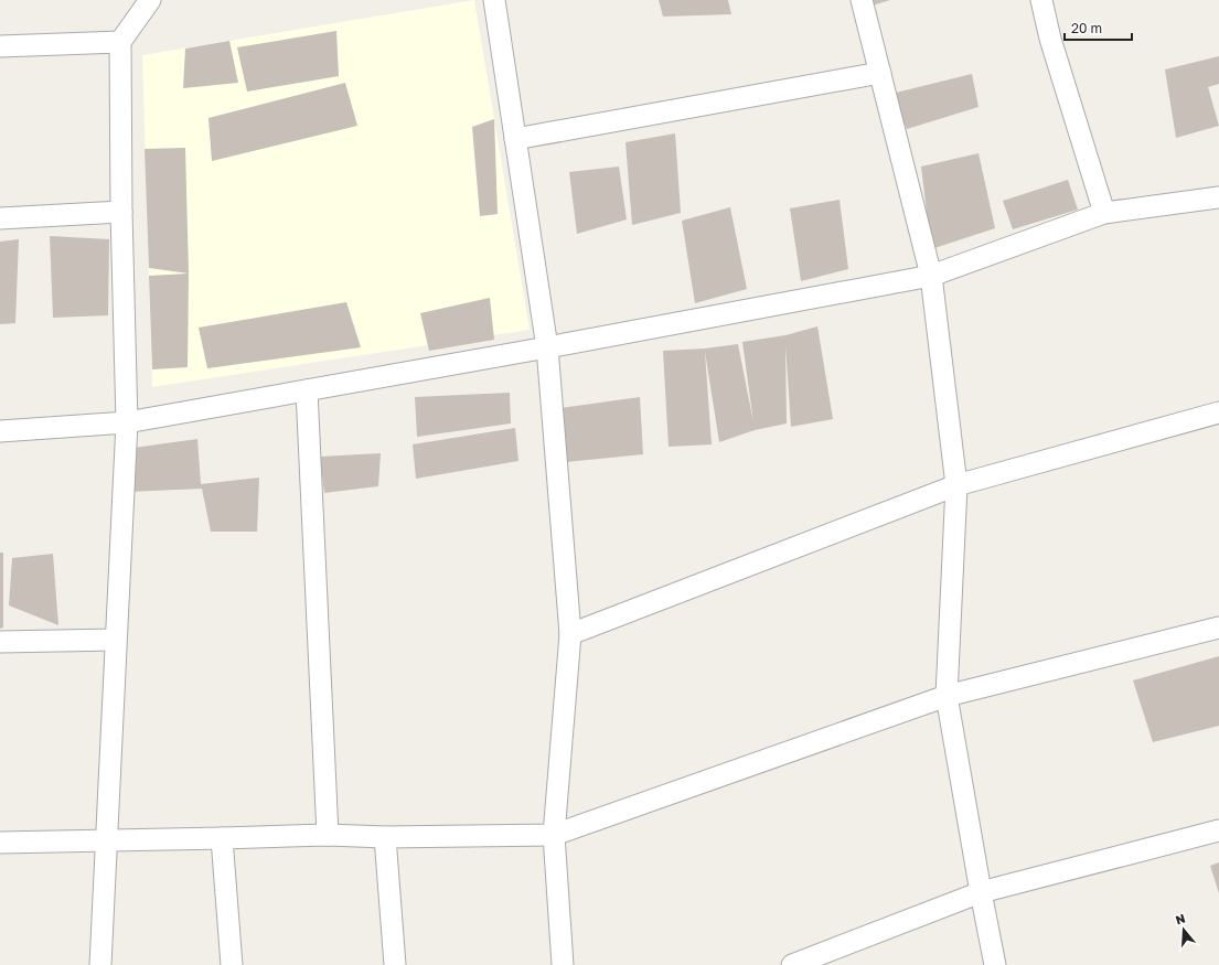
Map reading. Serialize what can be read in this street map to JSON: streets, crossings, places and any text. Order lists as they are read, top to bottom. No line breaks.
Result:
{"scale_bar":"20 m","north":"top"}
